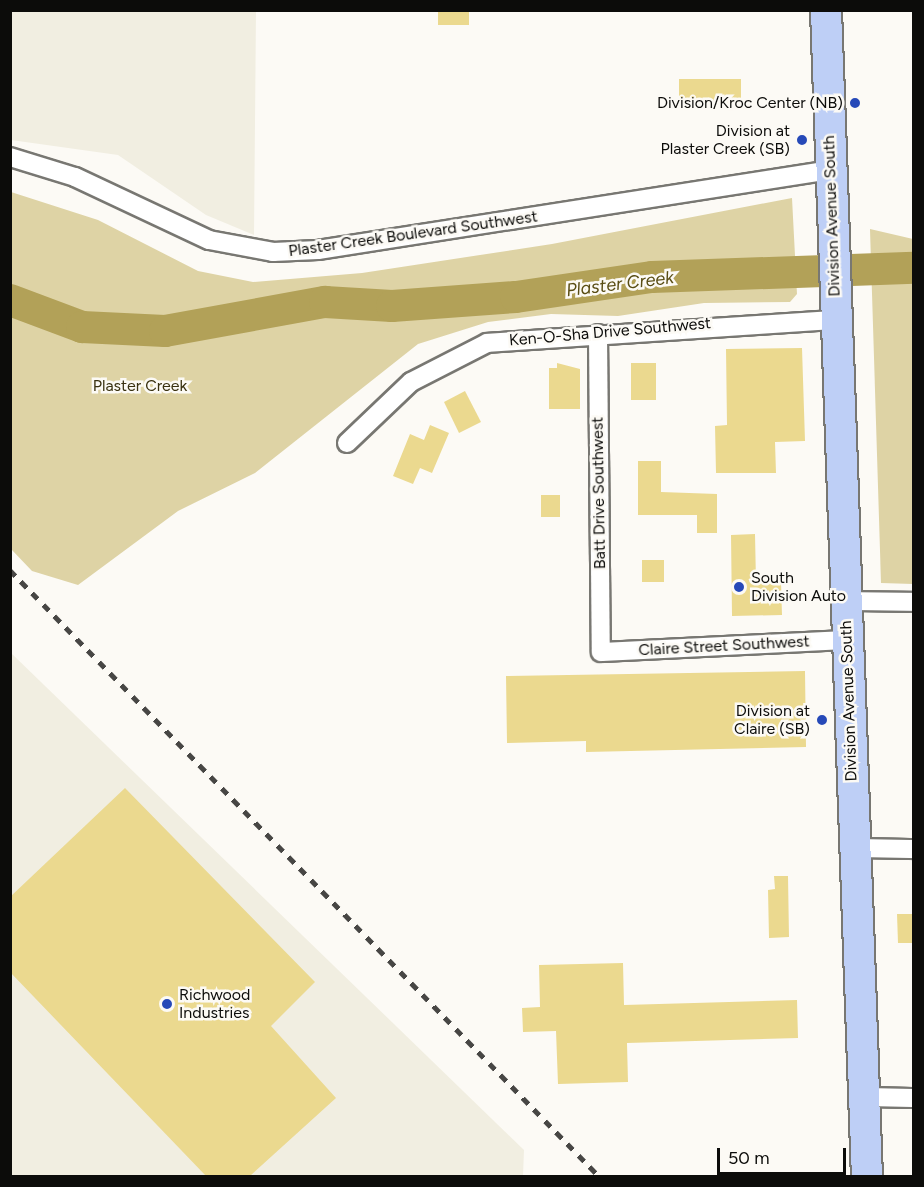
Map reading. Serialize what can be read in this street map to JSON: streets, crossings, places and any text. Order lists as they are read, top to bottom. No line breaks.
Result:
{"streets":{"main road":["Division Avenue South"],"street":["Plaster Creek Boulevard Southwest","Ken-O-Sha Drive Southwest","Batt Drive Southwest","Claire Street Southwest"]},"crossings":[["Division Avenue South","Plaster Creek Boulevard Southwest"],["Division Avenue South","Ken-O-Sha Drive Southwest"],["Division Avenue South","Claire Street Southwest"],["Ken-O-Sha Drive Southwest","Batt Drive Southwest"],["Batt Drive Southwest","Claire Street Southwest"]],"water":["Plaster Creek"],"parks":["Plaster Creek"],"places":["Division/Kroc Center (NB)","Division at Plaster Creek (SB)","South Division Auto","Division at Claire (SB)","Richwood Industries"],"scale_bar":"50 m"}
